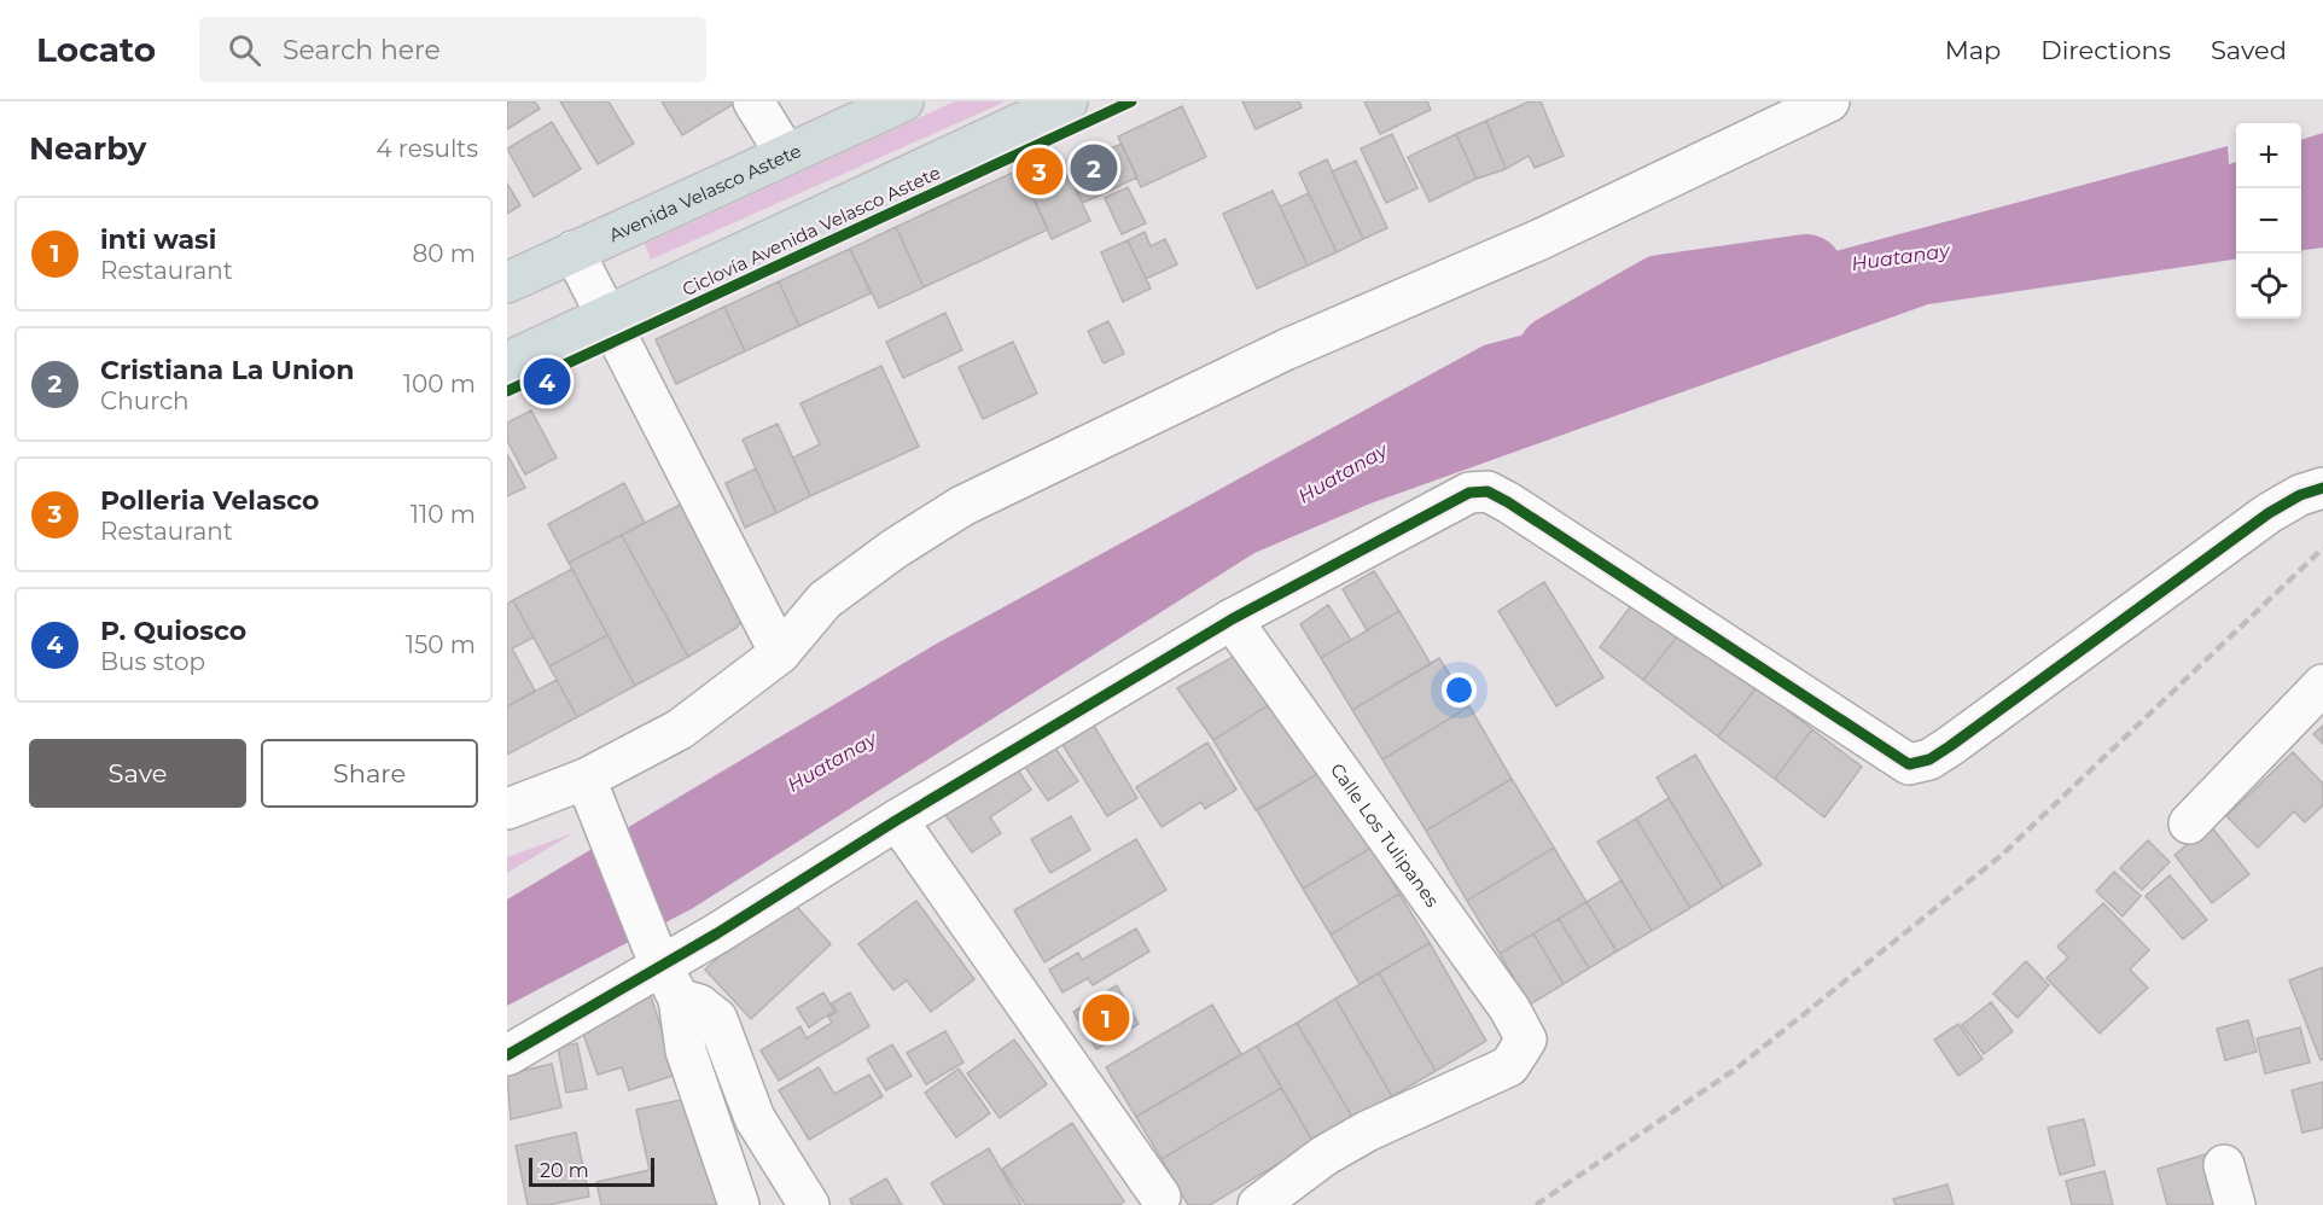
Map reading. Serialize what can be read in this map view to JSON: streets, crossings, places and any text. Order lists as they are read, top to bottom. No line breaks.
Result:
{"streets":{"highway":["Avenida Velasco Astete"],"street":["Calle Los Tulipanes"],"cycle path":["Ciclovía Avenida Velasco Astete"]},"water":["Huatanay"],"scale_bar":"20 m","page":{"header":"Locato","search":"Search here","nav":["Map","Directions","Saved"],"heading":["Nearby","4 results"],"map_buttons":["+","−"],"pins":["2","3","4","1"],"list":[{"mark":"1","name":"inti wasi","note":"Restaurant","value":"80 m"},{"mark":"2","name":"Cristiana La Union","note":"Church","value":"100 m"},{"mark":"3","name":"Polleria Velasco","note":"Restaurant","value":"110 m"},{"mark":"4","name":"P. Quiosco","note":"Bus stop","value":"150 m"}],"buttons":["Save","Share"],"scale":"20 m"}}
